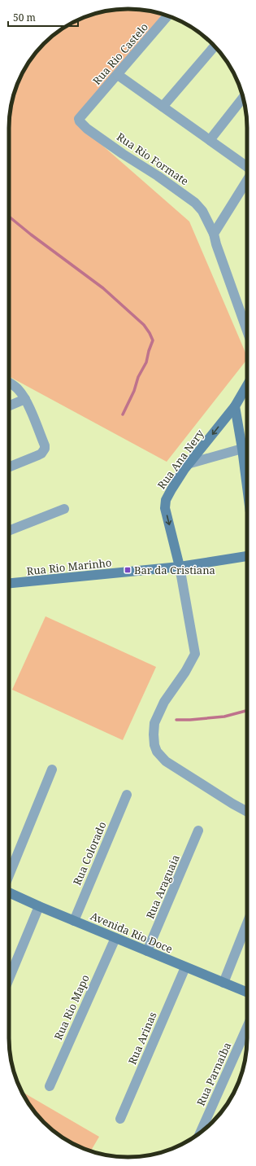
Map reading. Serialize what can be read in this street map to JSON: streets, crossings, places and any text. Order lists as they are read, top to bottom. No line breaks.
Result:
{"streets":{"street":["Rua Rio Castelo","Rua Rio Formate","Rua Ana Nery","Rua Rio Marinho","Rua Colorado","Rua Araguaia","Avenida Rio Doce","Rua Rio Mapo","Rua Arinas","Rua Parnaíba"]},"crossings":[["Rua Rio Castelo","Rua Rio Formate"],["Rua Ana Nery","Rua Rio Marinho"],["Rua Colorado","Avenida Rio Doce"],["Rua Araguaia","Avenida Rio Doce"],["Avenida Rio Doce","Rua Rio Mapo"],["Avenida Rio Doce","Rua Arinas"]],"one_way":["Rua Ana Nery"],"places":{"transit":["Bar da Cristiana"]},"scale_bar":"50 m"}
